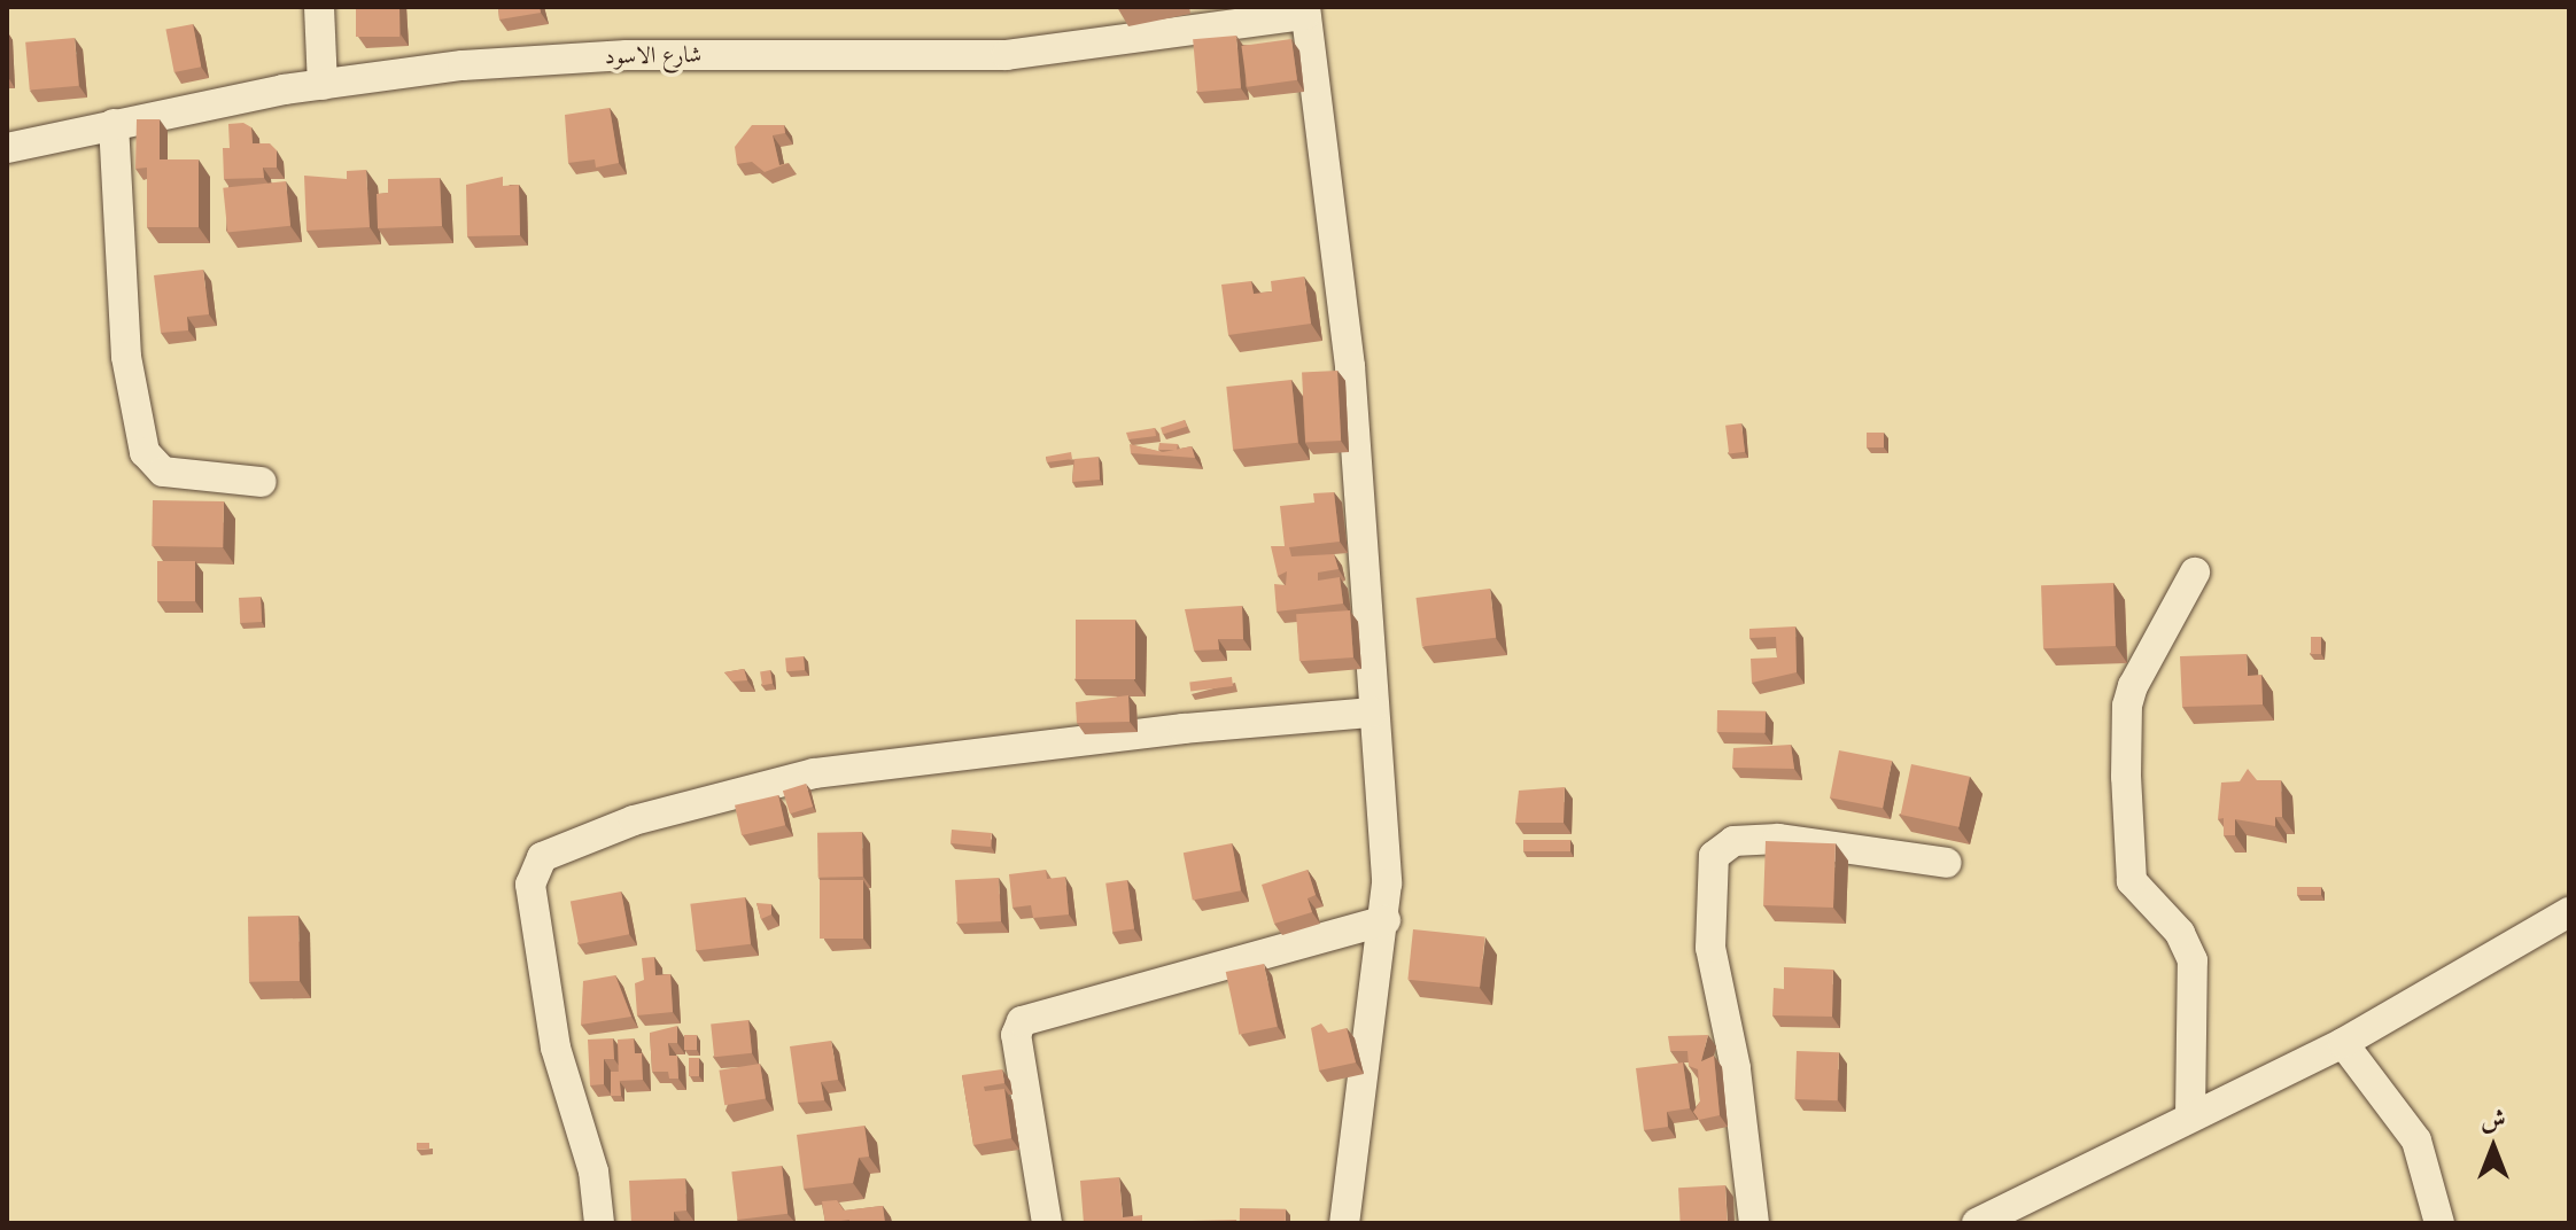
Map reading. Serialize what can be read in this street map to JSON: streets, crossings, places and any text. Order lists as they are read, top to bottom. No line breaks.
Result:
{"streets":{"street":["شارع الاسود"]},"north":"top"}
